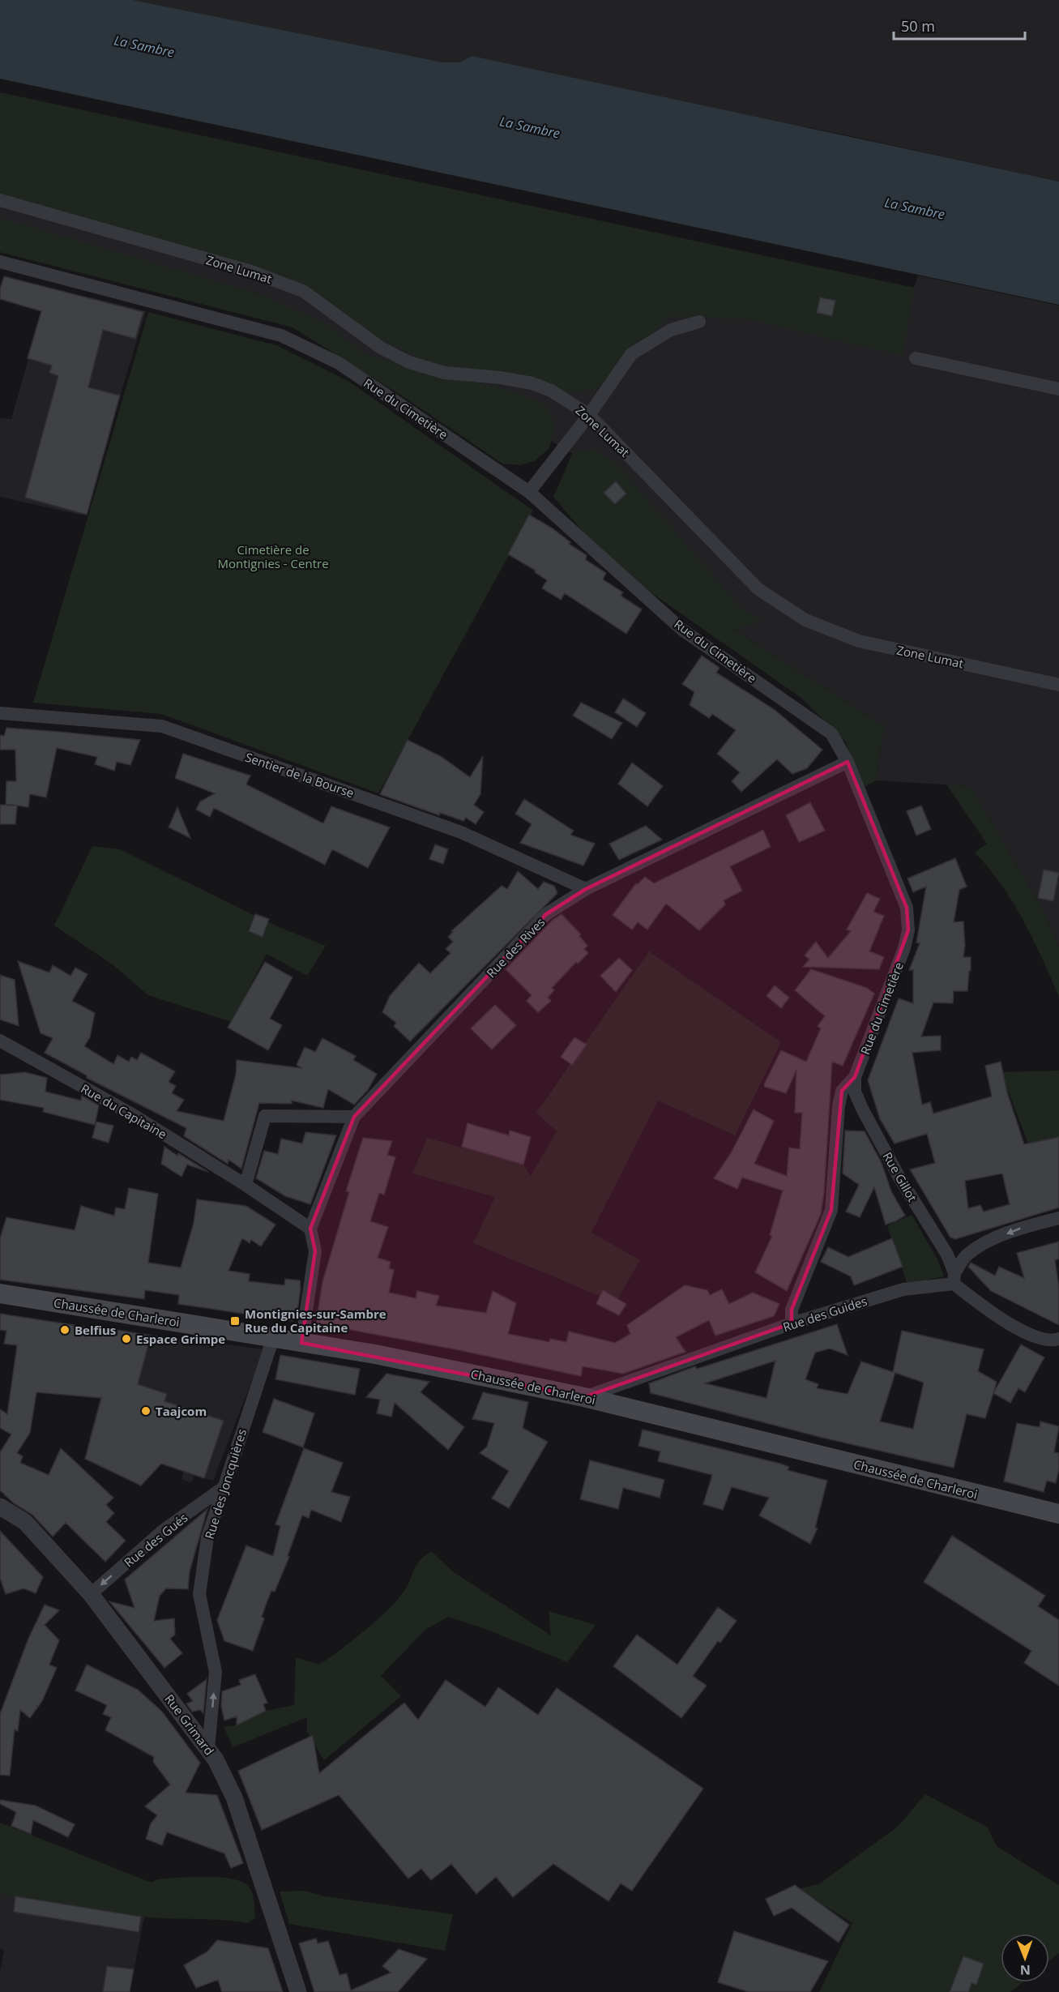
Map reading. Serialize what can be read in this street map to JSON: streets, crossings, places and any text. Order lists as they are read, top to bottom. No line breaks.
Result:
{"streets":{"main road":["Chaussée de Charleroi"],"street":["Zone Lumat","Rue du Cimetière","Sentier de la Bourse","Rue des Rives","Rue du Capitaine","Rue Gillot","Rue des Guides","Rue des Joncquières","Rue des Gués","Rue Grimard"]},"crossings":[["Rue du Cimetière","Rue des Rives"],["Rue du Cimetière","Rue Gillot"],["Rue du Cimetière","Rue des Guides"],["Sentier de la Bourse","Rue des Rives"],["Rue des Rives","Rue du Capitaine"],["Rue Gillot","Rue des Guides"],["Chaussée de Charleroi","Rue des Guides"],["Chaussée de Charleroi","Rue des Joncquières"],["Rue des Joncquières","Rue des Gués"],["Rue des Joncquières","Rue Grimard"],["Rue des Gués","Rue Grimard"]],"one_way":["Rue des Joncquières","Rue des Gués"],"water":["La Sambre"],"parks":["Cimetière de Montignies - Centre"],"places":{"transit":["Montignies-sur-Sambre Rue du Capitaine"],"other":["Belfius","Espace Grimpe","Taajcom"]},"scale_bar":"50 m","north":"bottom"}
